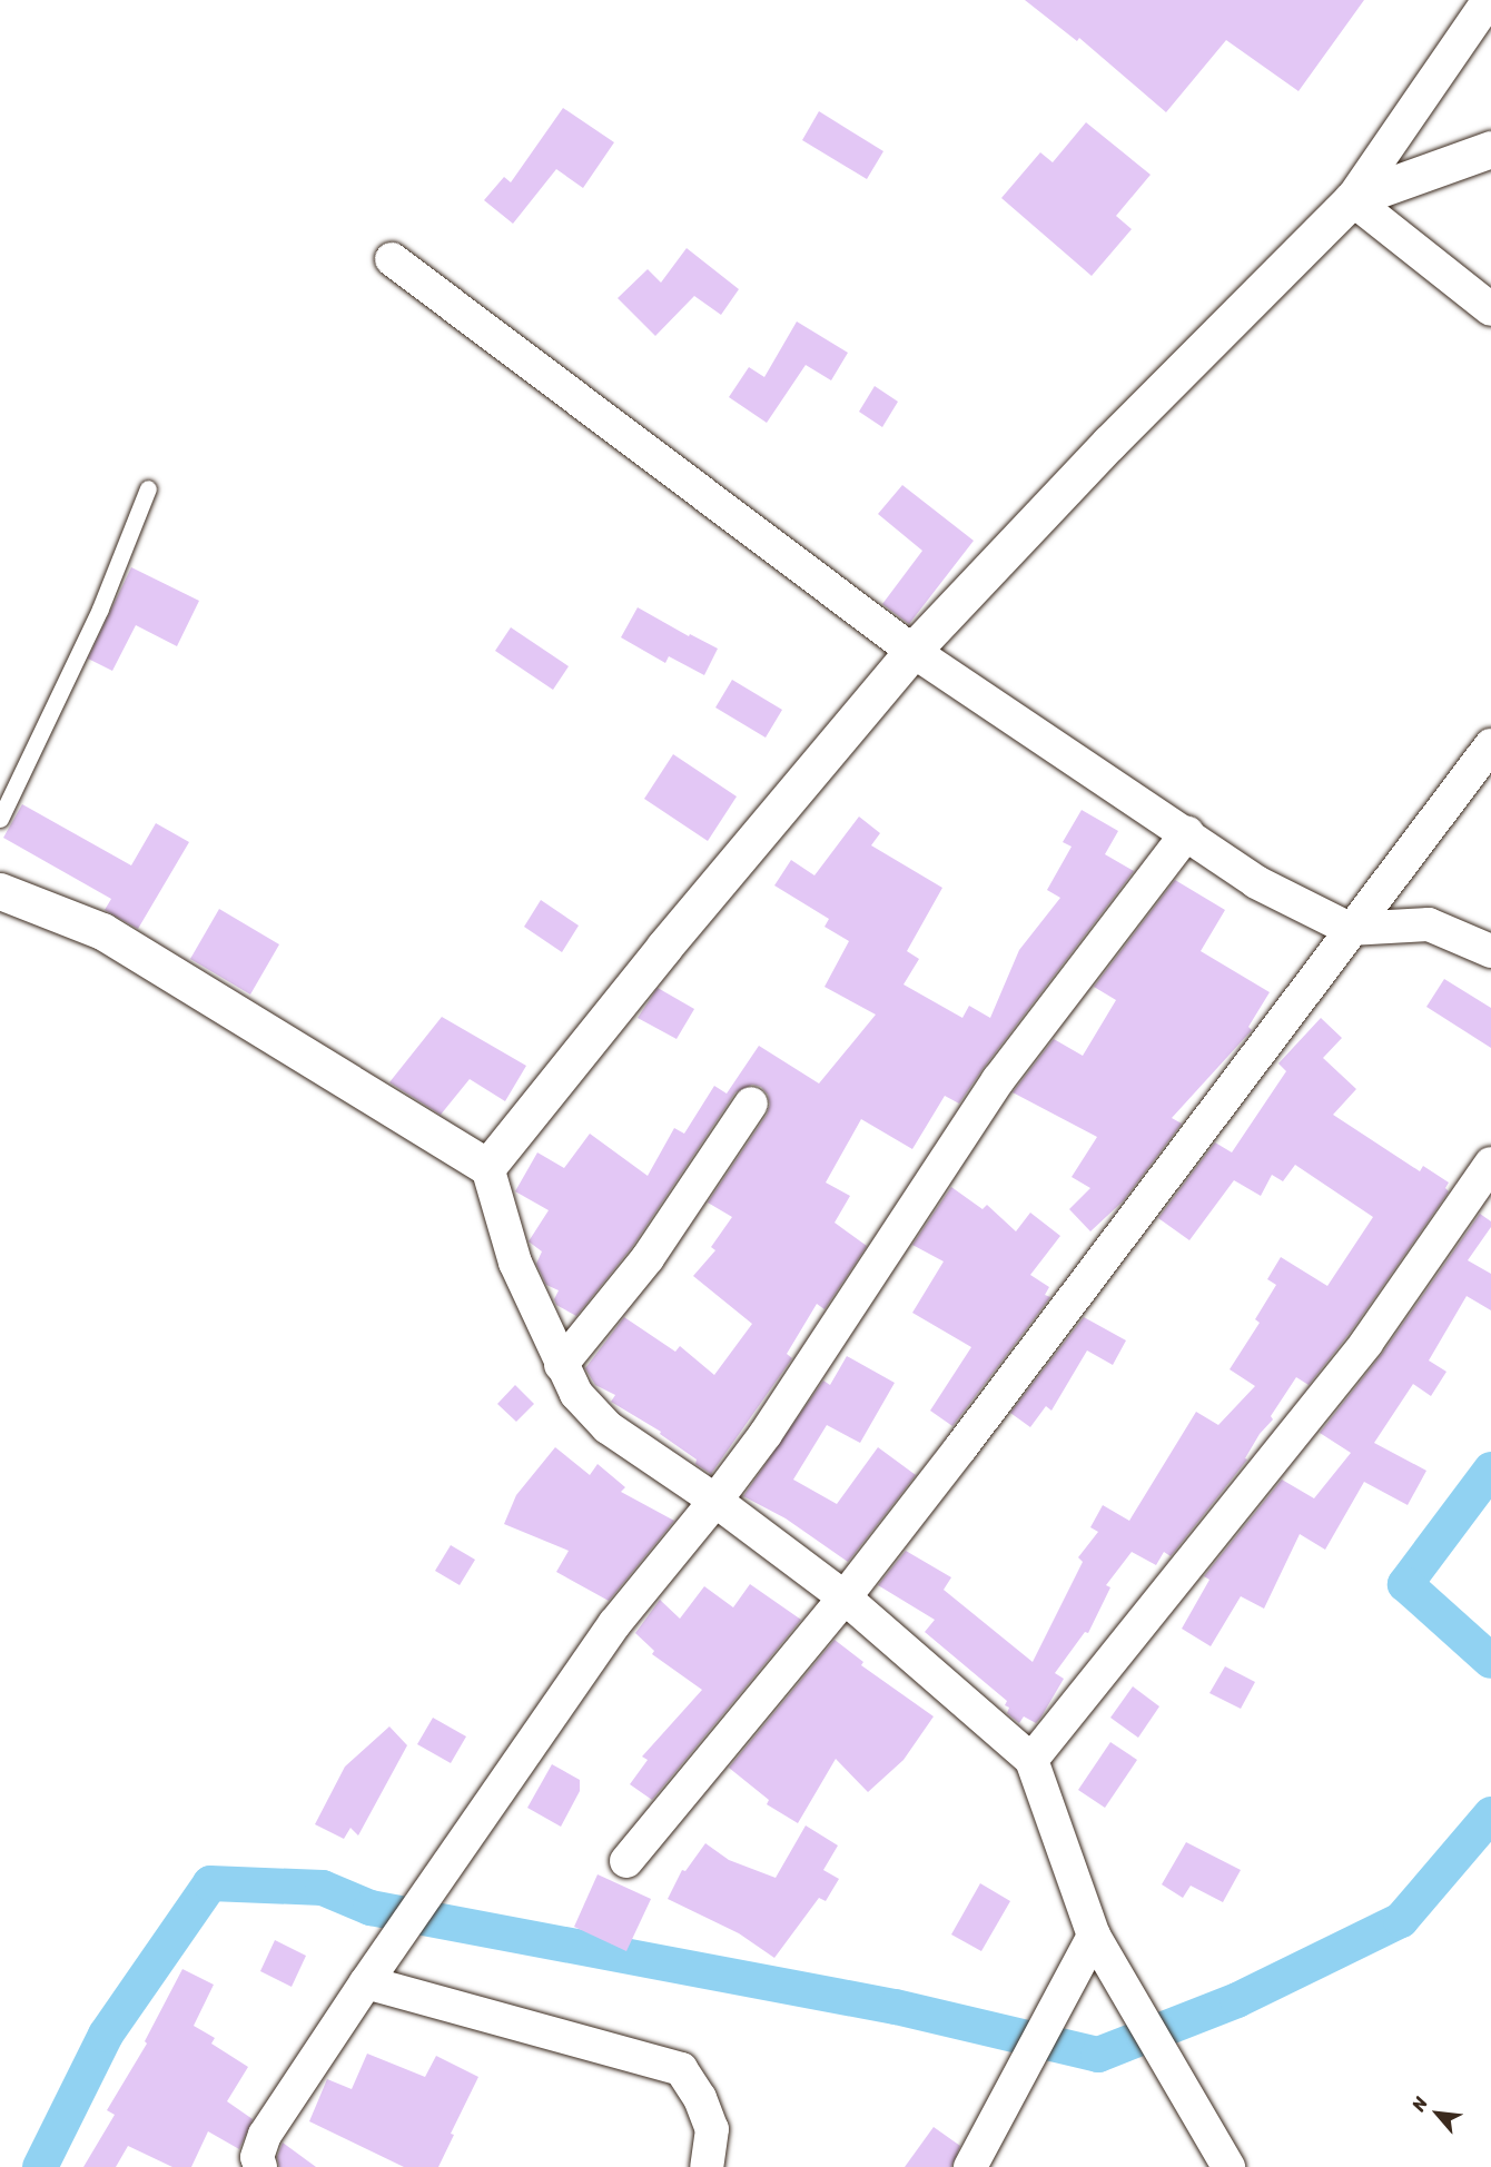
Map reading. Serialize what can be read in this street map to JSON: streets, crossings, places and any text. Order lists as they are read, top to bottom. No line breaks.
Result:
{"north":"top left"}
